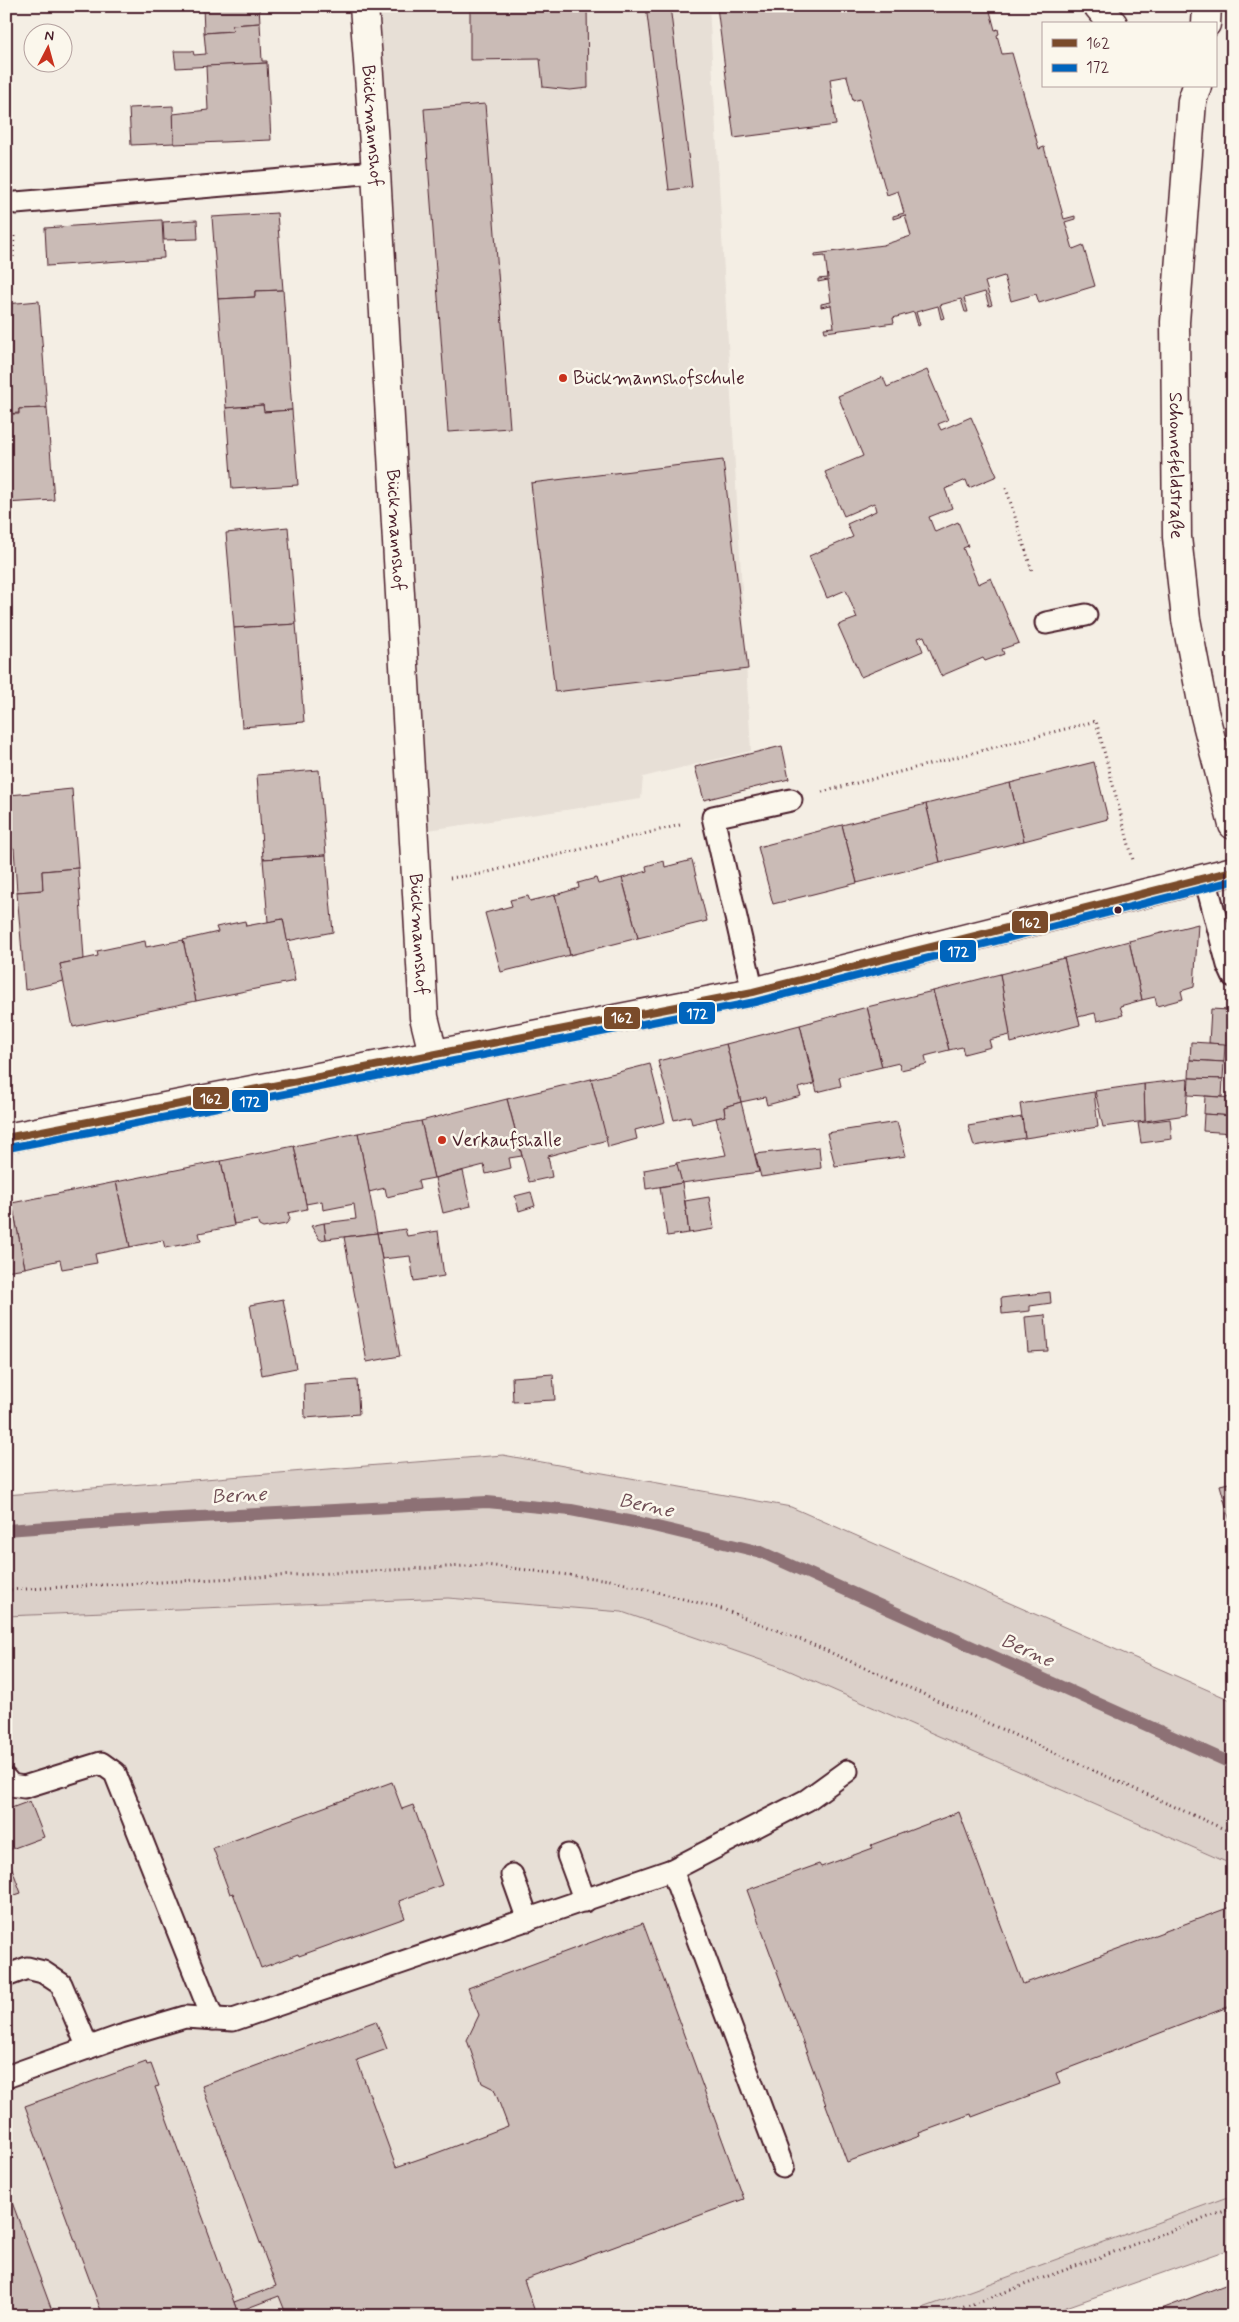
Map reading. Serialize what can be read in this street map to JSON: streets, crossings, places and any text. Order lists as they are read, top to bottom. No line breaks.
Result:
{"streets":{"street":["Bückmannshof","Schonnefeldstraße"]},"water":["Berne"],"places":["Bückmannshofschule","Verkaufshalle"],"lines":["transit line 162","transit line 172"],"legend":["162","172"],"north":"top"}
